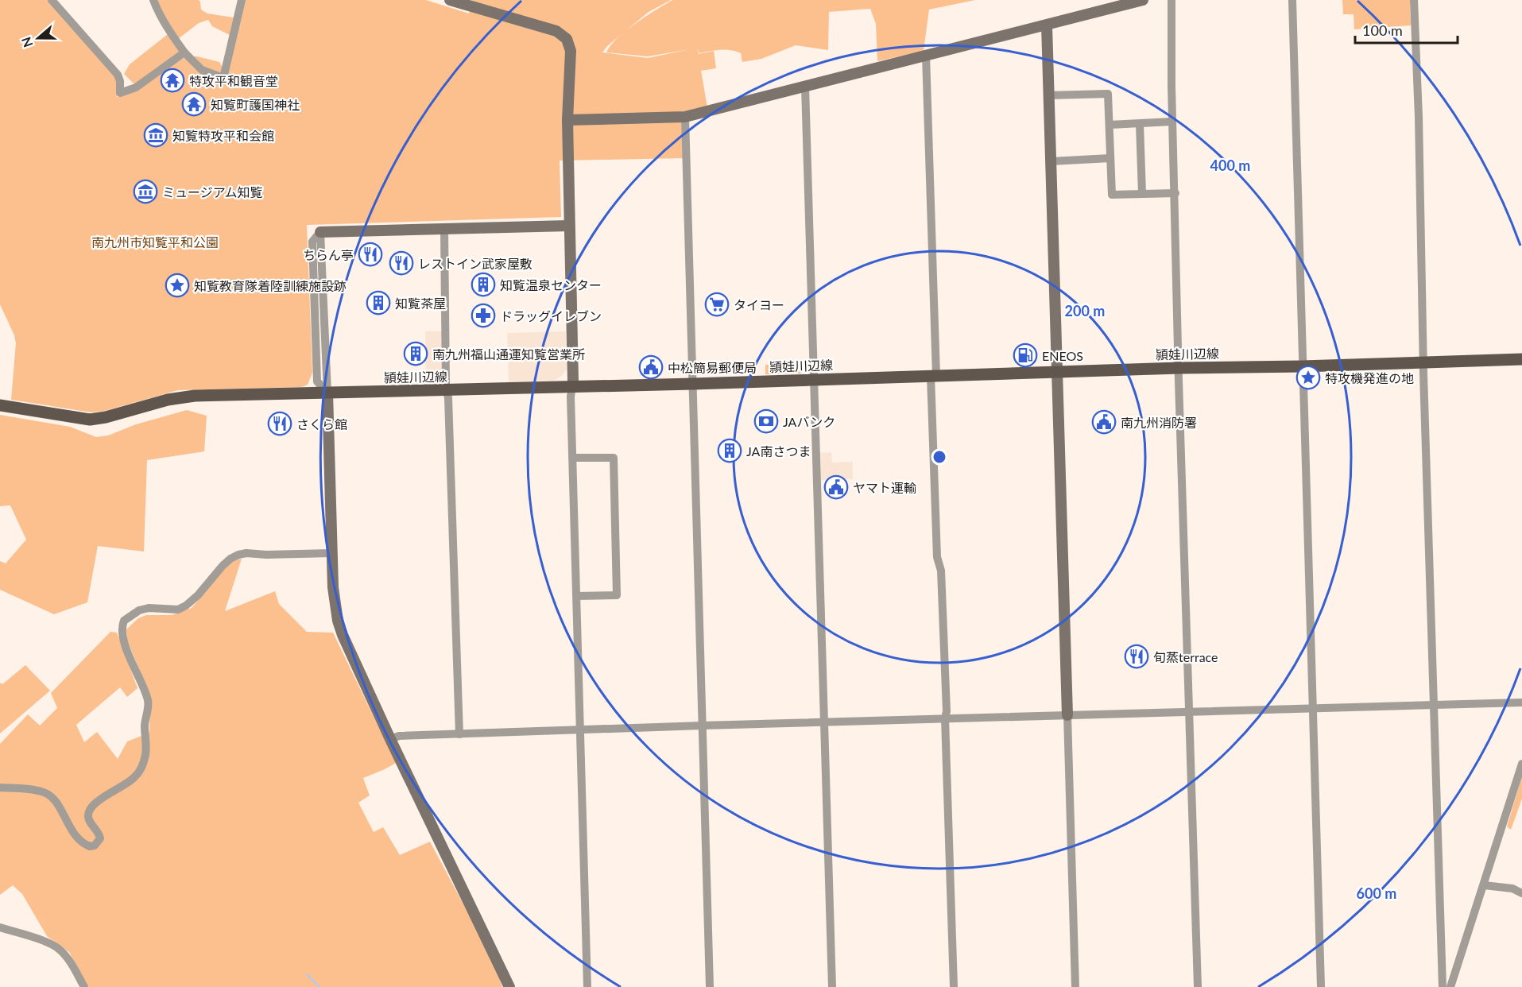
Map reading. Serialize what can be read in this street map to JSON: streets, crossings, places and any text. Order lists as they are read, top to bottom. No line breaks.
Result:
{"streets":{"main road":["頴娃川辺線"]},"parks":["南九州市知覧平和公園"],"places":{"temple":["特攻平和観音堂","知覧町護国神社"],"museum":["知覧特攻平和会館","ミュージアム知覧"],"restaurant":["ちらん亭","レストイン武家屋敷","さくら館","旬蒸terrace"],"building":["知覧温泉センター","知覧茶屋","南九州福山通運知覧営業所","JA南さつま"],"place":["知覧教育隊着陸訓練施設跡","特攻機発進の地"],"supermarket":["タイヨー"],"pharmacy":["ドラッグイレブン"],"fuel station":["ENEOS"],"public building":["中松簡易郵便局","南九州消防署","ヤマト運輸"],"bank":["JAバンク"]},"scale_bar":"100 m","north":"left","rings":["400 m","200 m","600 m"]}
